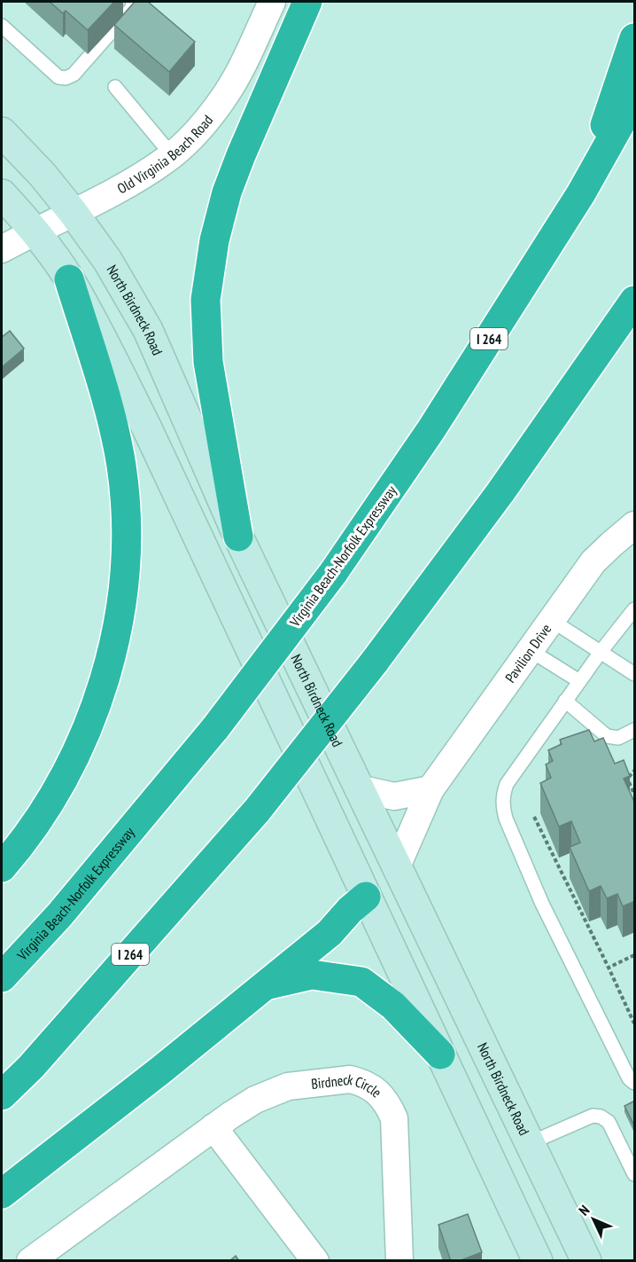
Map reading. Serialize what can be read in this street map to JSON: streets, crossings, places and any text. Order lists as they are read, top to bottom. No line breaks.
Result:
{"streets":{"highway":["I 264","Virginia Beach-Norfolk Expressway"],"main road":["North Birdneck Road","Pavilion Drive"],"street":["Old Virginia Beach Road","Birdneck Circle"]},"crossings":[["Old Virginia Beach Road","North Birdneck Road"],["North Birdneck Road","Pavilion Drive"]],"north":"top left"}
